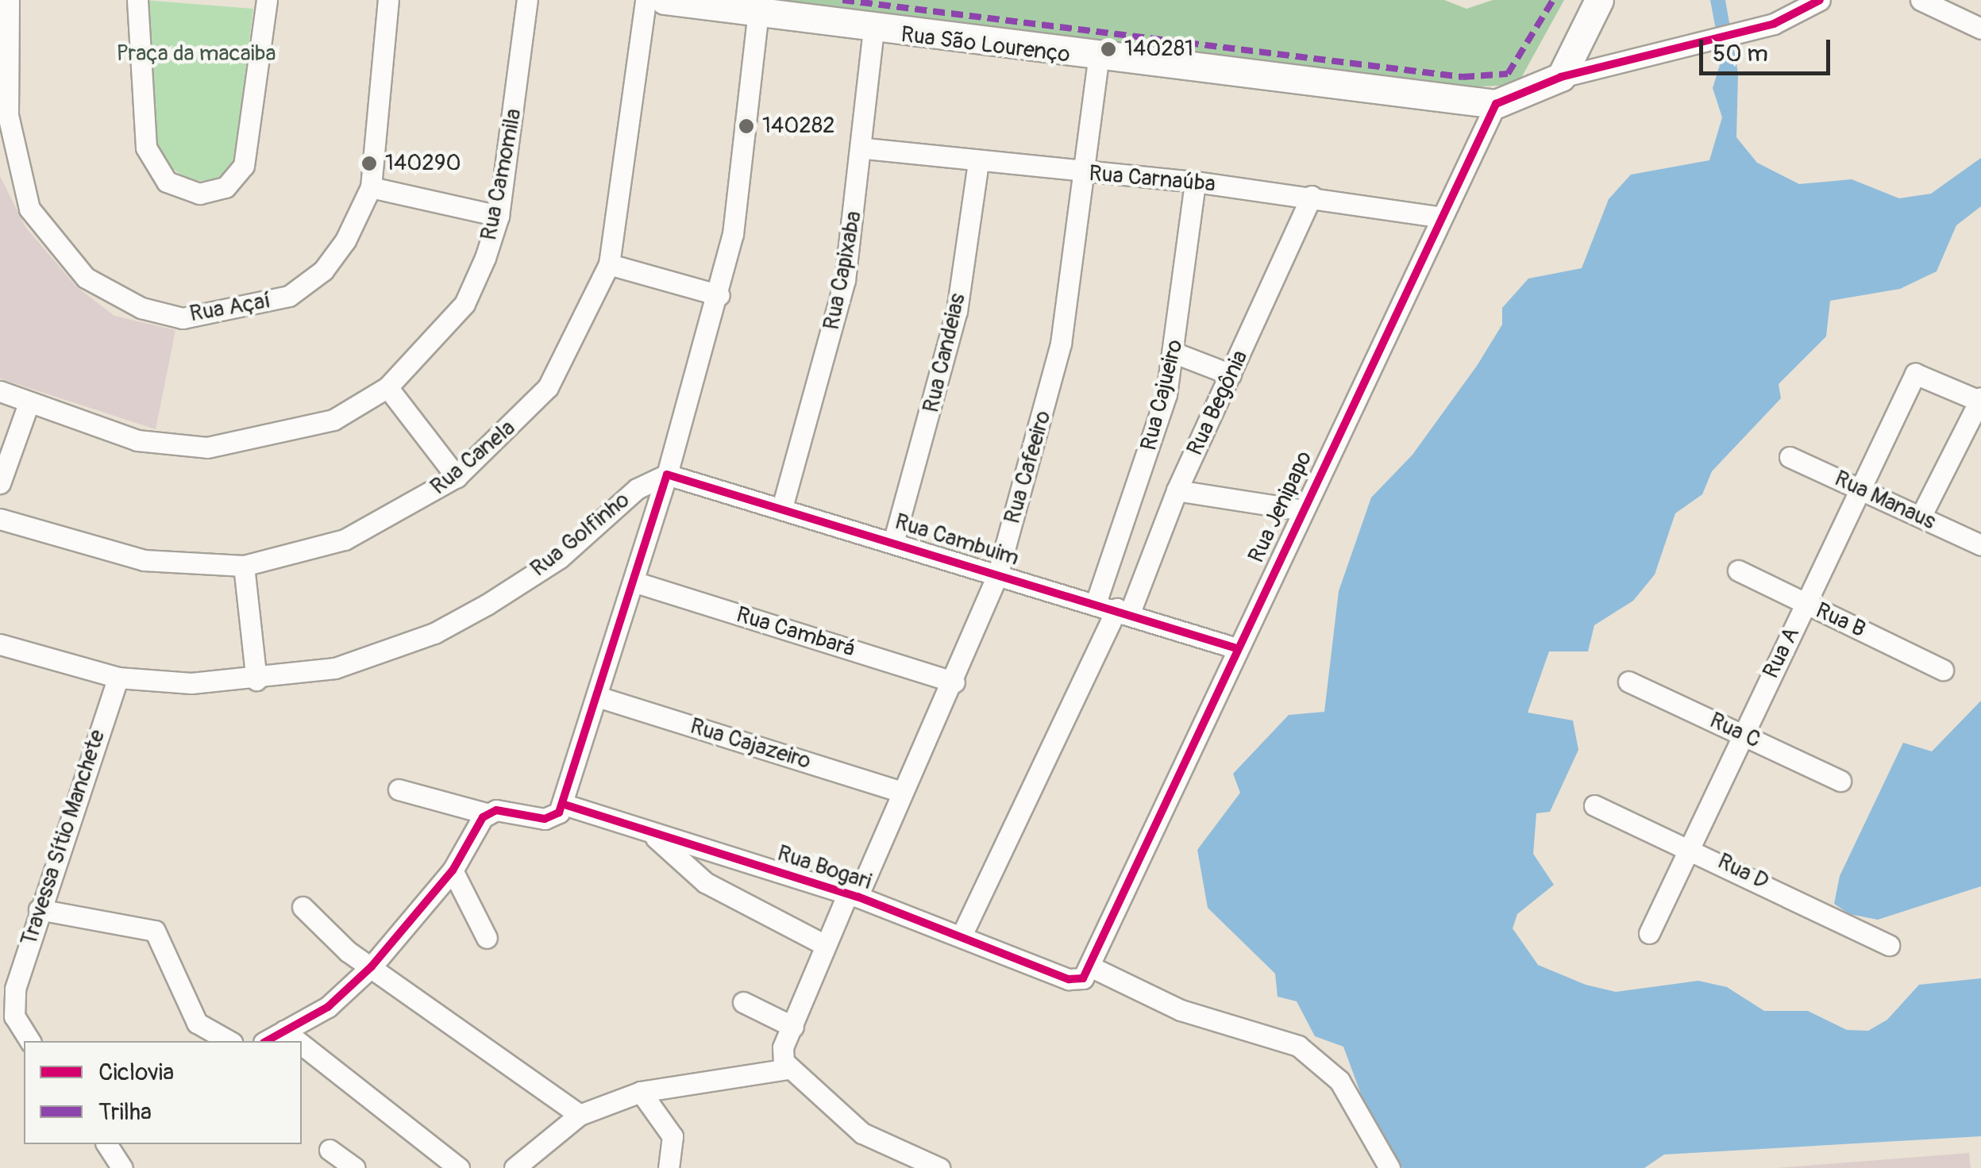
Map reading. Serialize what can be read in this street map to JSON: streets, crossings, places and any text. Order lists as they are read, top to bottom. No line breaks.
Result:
{"streets":{"street":["Rua São Lourenço","Rua Camomila","Rua Carnaúba","Rua Capixaba","Rua Açaí","Rua Candeias","Rua Cajueiro","Rua Begônia","Rua Canela","Rua Cafeeiro","Rua Manaus","Rua Jenipapo","Rua Golfinho","Rua Cambuim","Rua B","Rua Cambará","Rua A","Rua C","Rua Cajazeiro","Travessa Sítio Manchete","Rua Bogari","Rua D"]},"crossings":[["Rua São Lourenço","Rua Capixaba"],["Rua São Lourenço","Rua Cafeeiro"],["Rua São Lourenço","Rua Jenipapo"],["Rua Carnaúba","Rua Capixaba"],["Rua Carnaúba","Rua Candeias"],["Rua Carnaúba","Rua Cajueiro"],["Rua Carnaúba","Rua Begônia"],["Rua Carnaúba","Rua Cafeeiro"],["Rua Carnaúba","Rua Jenipapo"],["Rua Capixaba","Rua Cambuim"],["Rua Candeias","Rua Cambuim"],["Rua Cajueiro","Rua Cambuim"],["Rua Begônia","Rua Cambuim"],["Rua Cafeeiro","Rua Cambuim"],["Rua Cafeeiro","Rua Cambará"],["Rua Cafeeiro","Rua Cajazeiro"],["Rua Cafeeiro","Rua Bogari"],["Rua Manaus","Rua A"],["Rua Jenipapo","Rua Cambuim"],["Rua Jenipapo","Rua Bogari"],["Rua Golfinho","Rua Cambuim"],["Rua Golfinho","Travessa Sítio Manchete"],["Rua B","Rua A"],["Rua A","Rua C"],["Rua A","Rua D"]],"parks":["Praça da macaiba"],"places":["140281","140282","140290"],"legend":["Ciclovia","Trilha"],"scale_bar":"50 m"}
